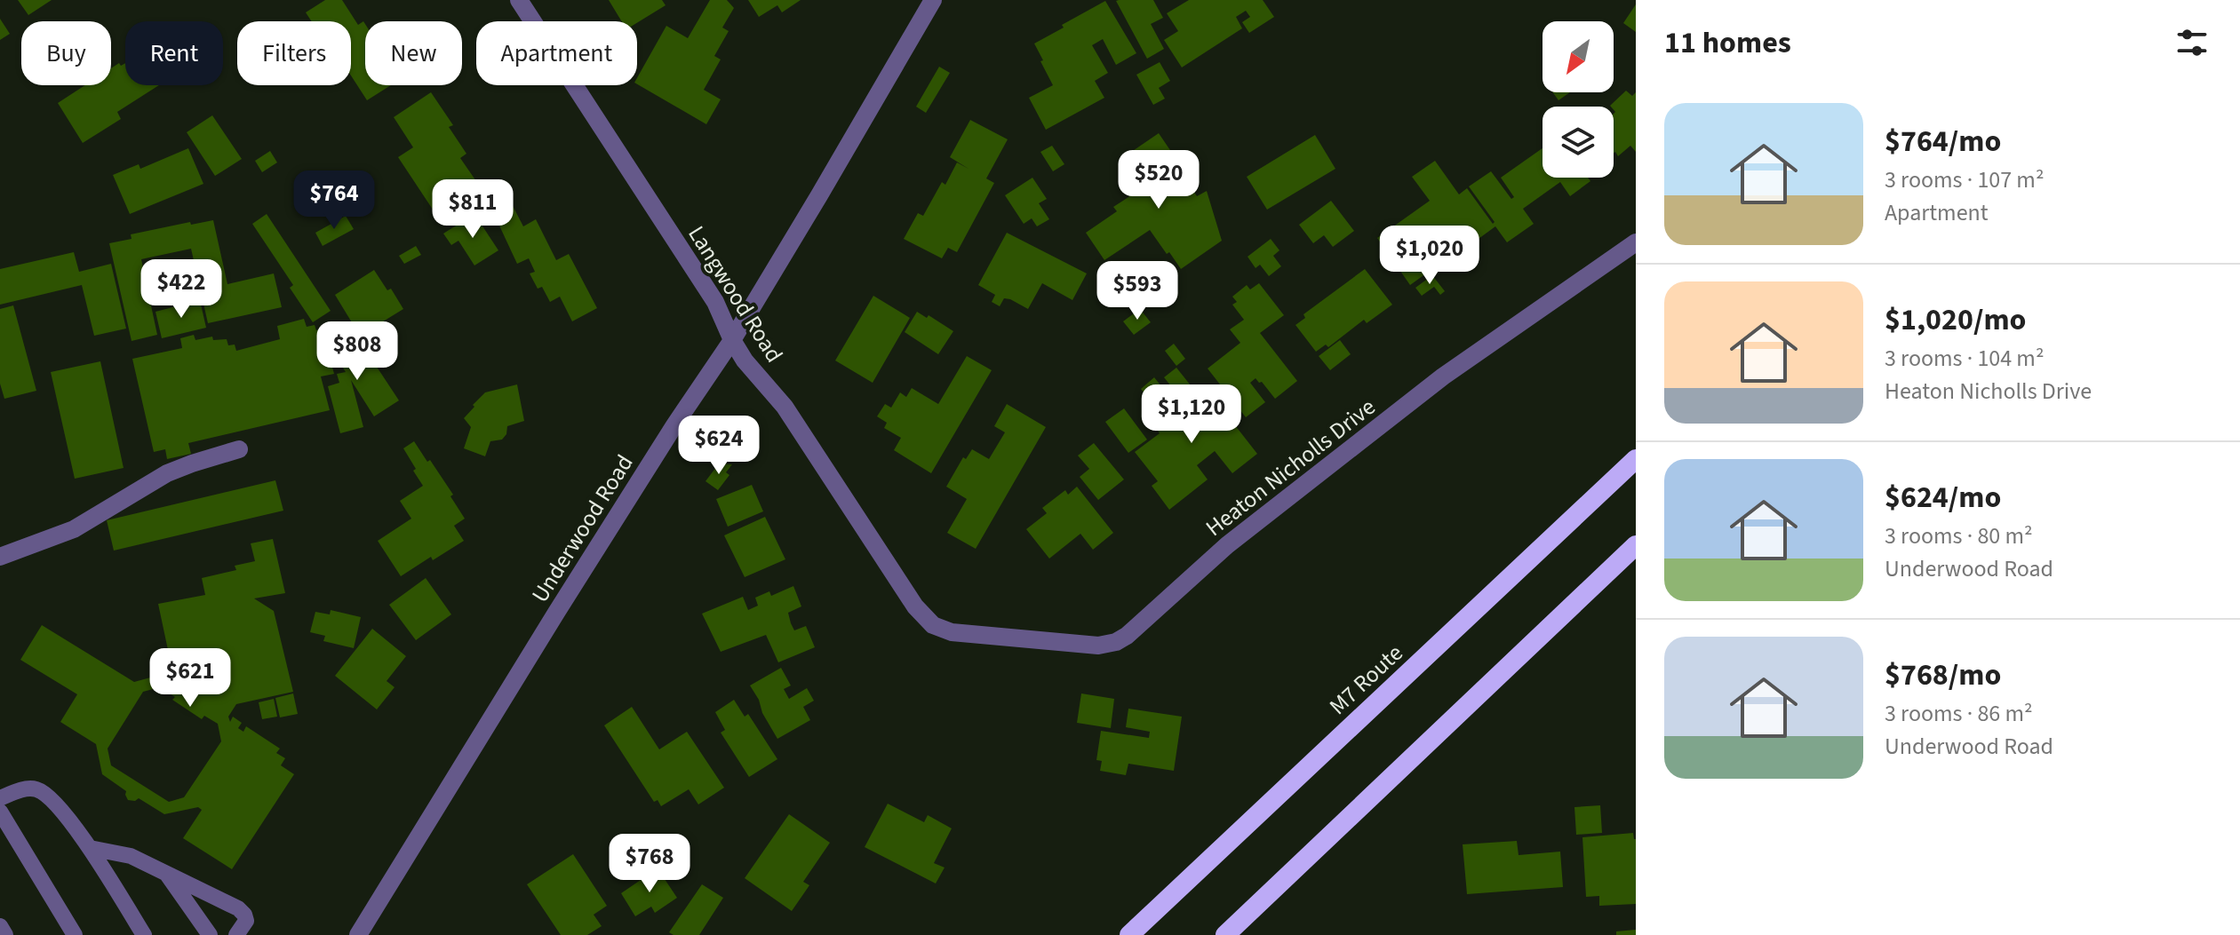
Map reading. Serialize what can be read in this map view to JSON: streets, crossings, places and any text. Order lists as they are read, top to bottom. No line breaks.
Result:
{"streets":{"highway":["M7 Route"],"street":["Langwood Road","Heaton Nicholls Drive","Underwood Road"]},"crossings":[["Langwood Road","Heaton Nicholls Drive"],["Langwood Road","Underwood Road"]],"north":"bottom left","page":{"heading":"11 homes","chip":["Buy","Rent","Filters","New","Apartment"],"list":[{"name":"$764/mo","note":"3 rooms · 107 m² · Apartment"},{"name":"$1,020/mo","note":"3 rooms · 104 m² · Heaton Nicholls Drive"},{"name":"$624/mo","note":"3 rooms · 80 m² · Underwood Road"},{"name":"$768/mo","note":"3 rooms · 86 m² · Underwood Road"}],"price":["$520","$764","$811","$1,020","$422","$593","$808","$1,120","$624","$621","$768"]}}
